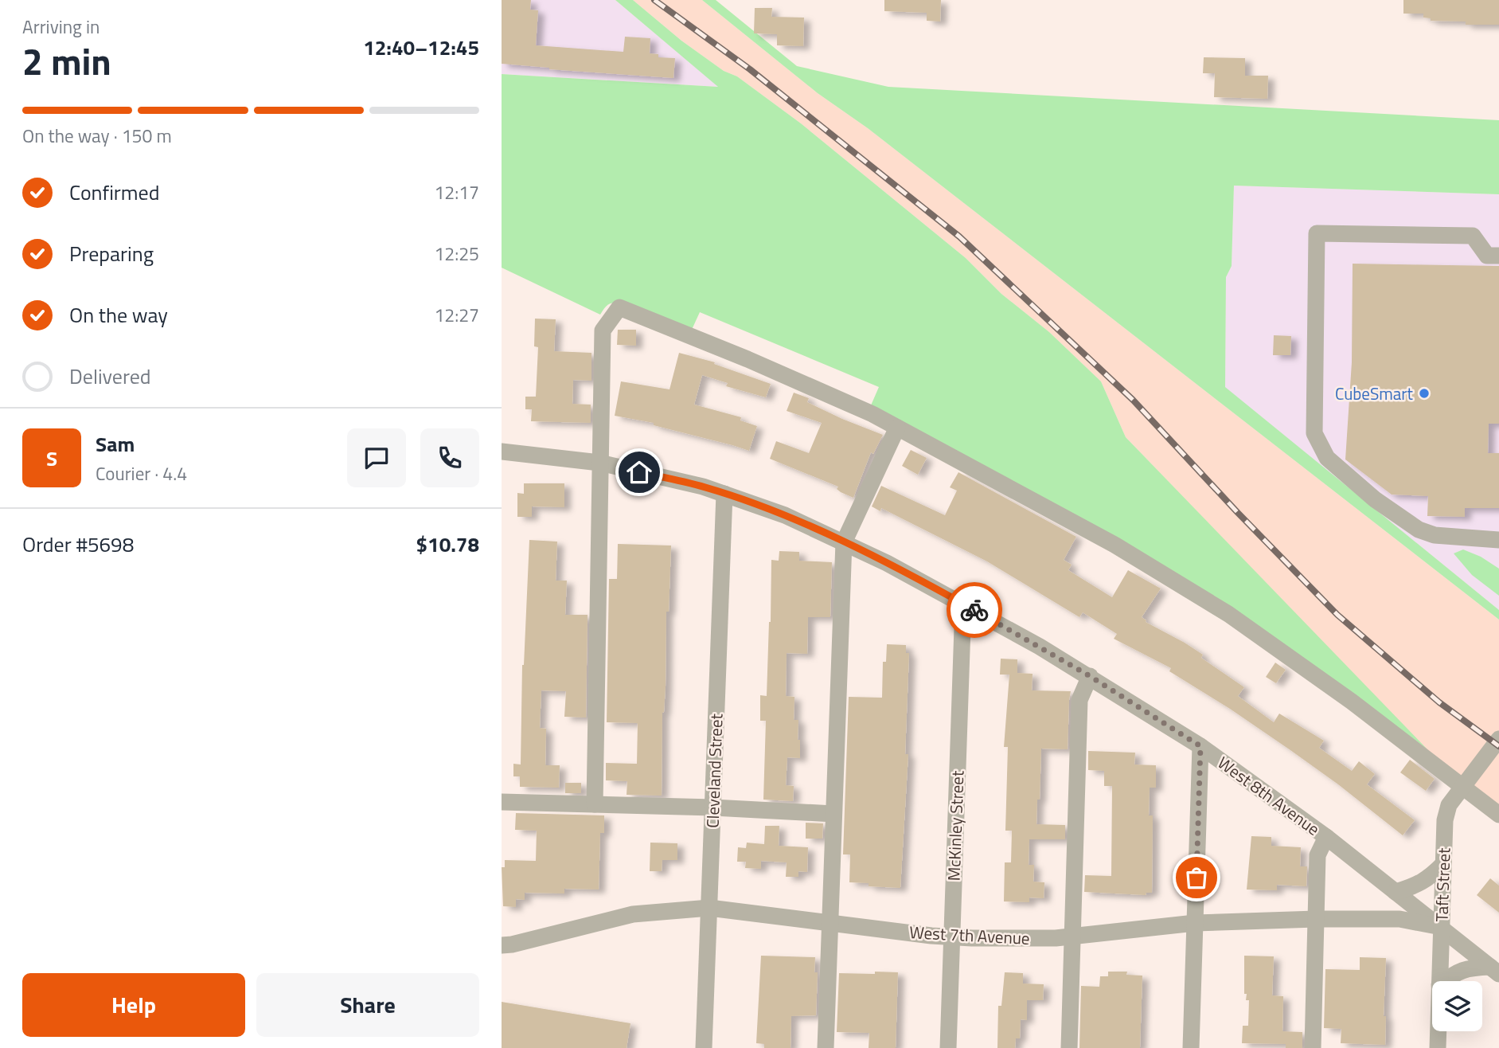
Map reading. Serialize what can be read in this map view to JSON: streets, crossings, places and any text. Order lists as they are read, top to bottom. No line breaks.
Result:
{"streets":{"street":["Cleveland Street","West 8th Avenue","McKinley Street","Taft Street","West 7th Avenue"]},"crossings":[["Cleveland Street","West 8th Avenue"],["Cleveland Street","West 7th Avenue"],["West 8th Avenue","McKinley Street"],["West 8th Avenue","Taft Street"],["West 8th Avenue","West 7th Avenue"],["McKinley Street","West 7th Avenue"],["Taft Street","West 7th Avenue"]],"places":["CubeSmart"],"page":{"heading":["2 min","Arriving in","12:40–12:45"],"panel":["Sam","Courier · 4.4","Order #5698","$10.78"],"bar":"On the way · 150 m","list":[["Confirmed","12:17"],["Preparing","12:25"],["On the way","12:27"],"Delivered"],"round":"S","buttons":["Help","Share"]}}
